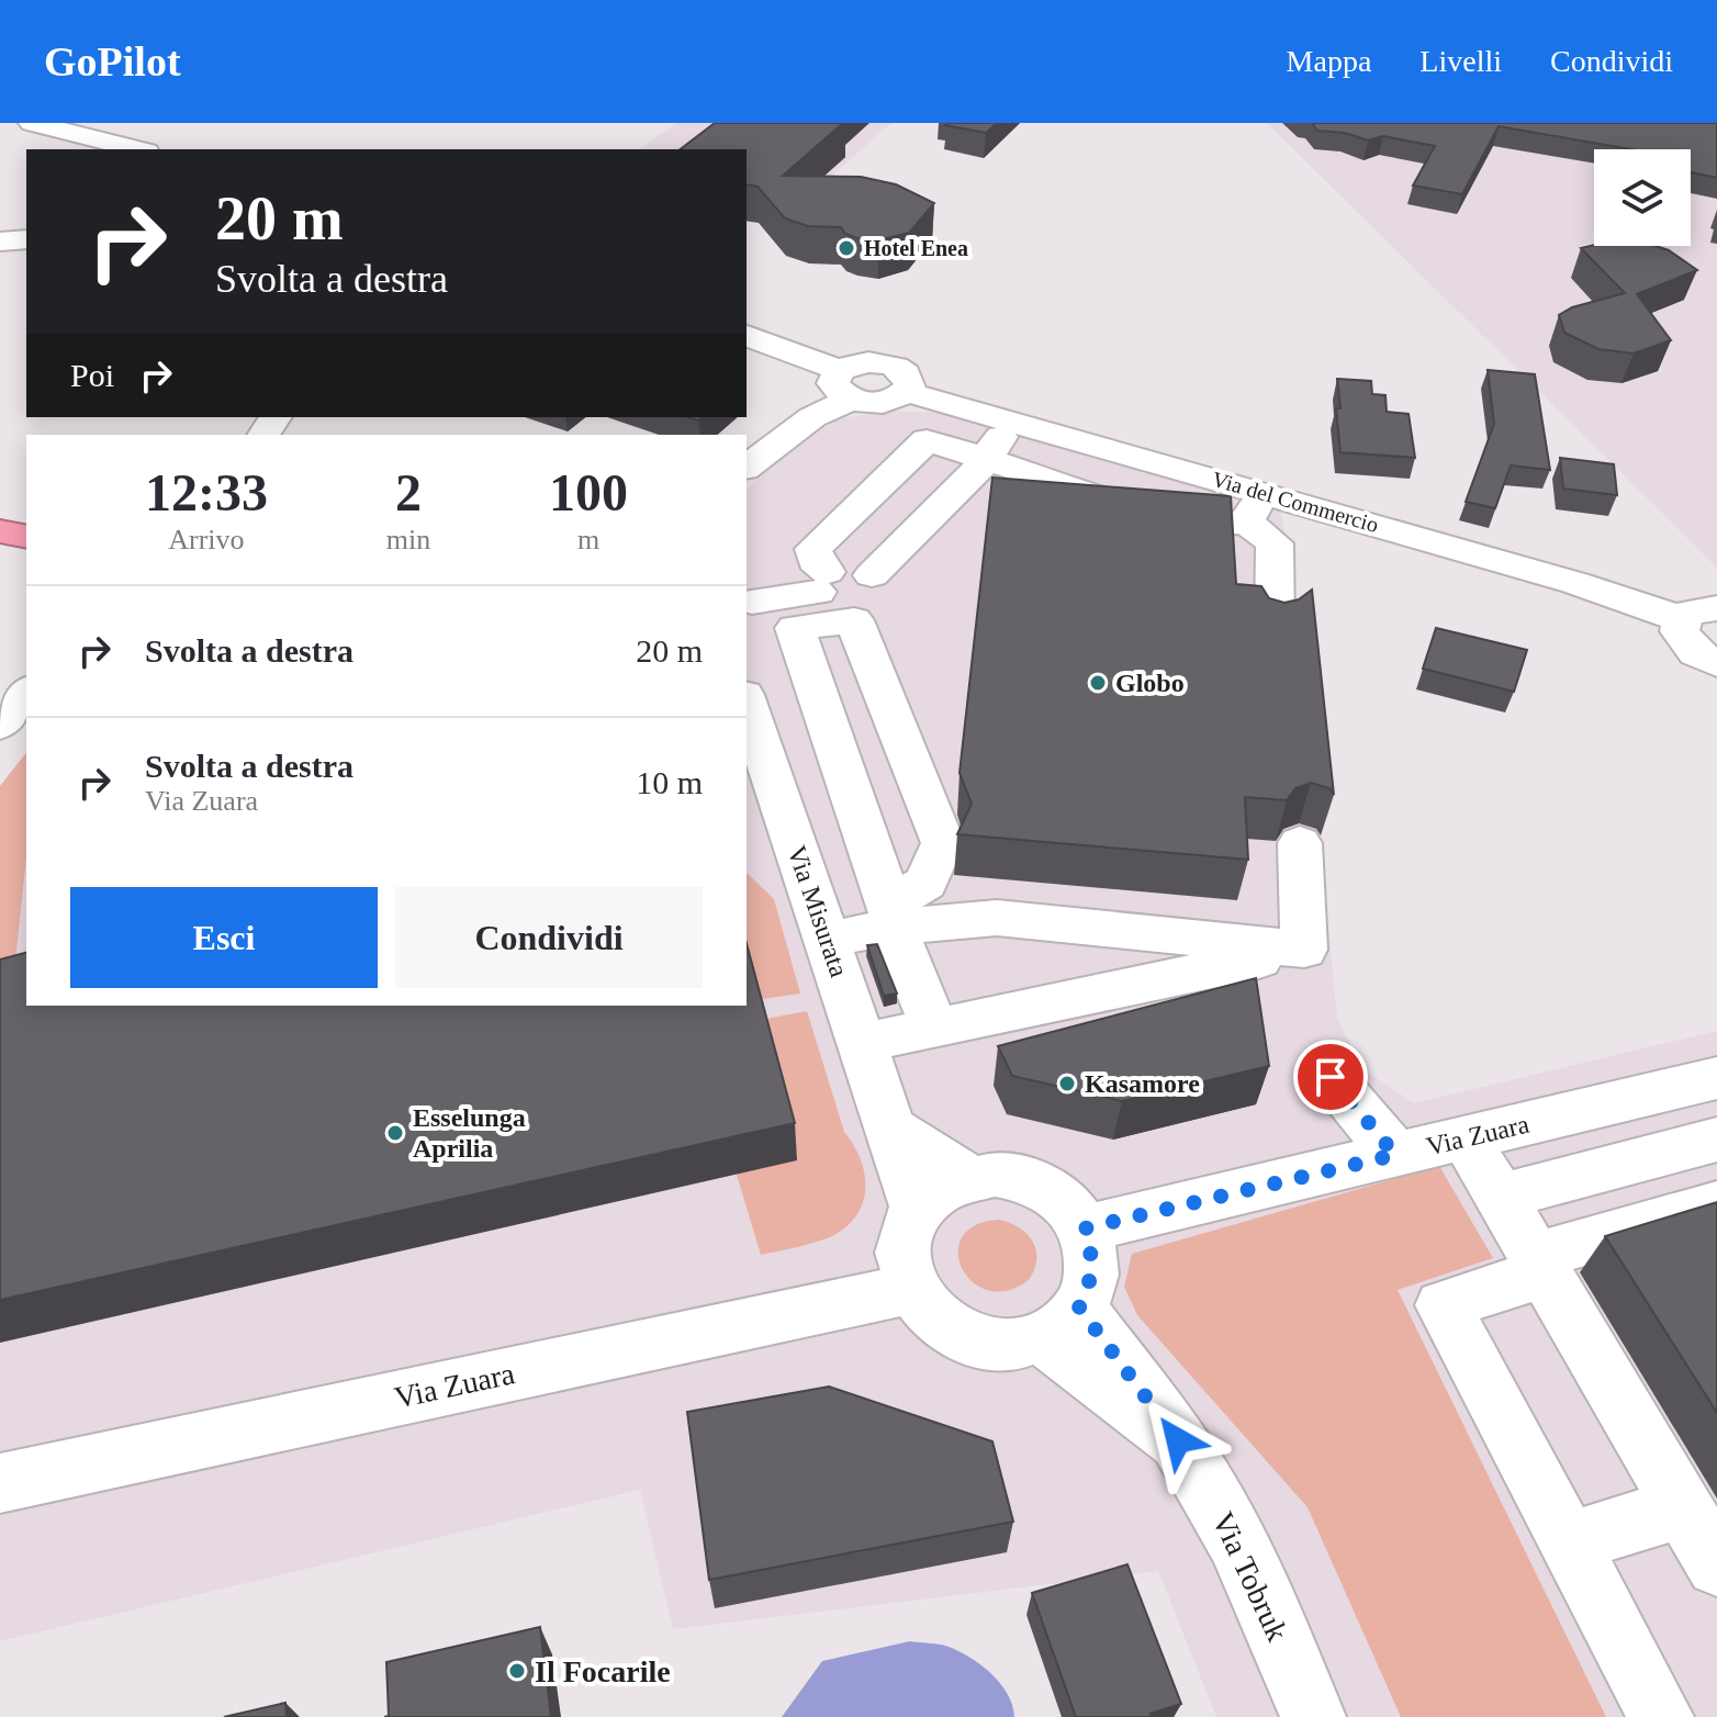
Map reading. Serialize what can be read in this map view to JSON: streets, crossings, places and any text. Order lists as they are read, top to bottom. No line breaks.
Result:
{"streets":{"street":["Via del Commercio","Via Misurata","Via Zuara","Via Tobruk"]},"crossings":[["Via Misurata","Via Zuara"],["Via Misurata","Via Tobruk"],["Via Zuara","Via Tobruk"]],"places":["Hotel Enea","Globo","Kasamore","Esselunga Aprilia","Il Focarile"],"page":{"header":"GoPilot","nav":["Mappa","Livelli","Condividi"],"turn":["20 m","Svolta a destra"],"then":"Poi","eta":["12:33","Arrivo","2","min","100","m"],"list":[{"name":"Svolta a destra","value":"20 m"},{"name":"Svolta a destra","note":"Via Zuara","value":"10 m"}],"buttons":["Esci","Condividi"]}}
